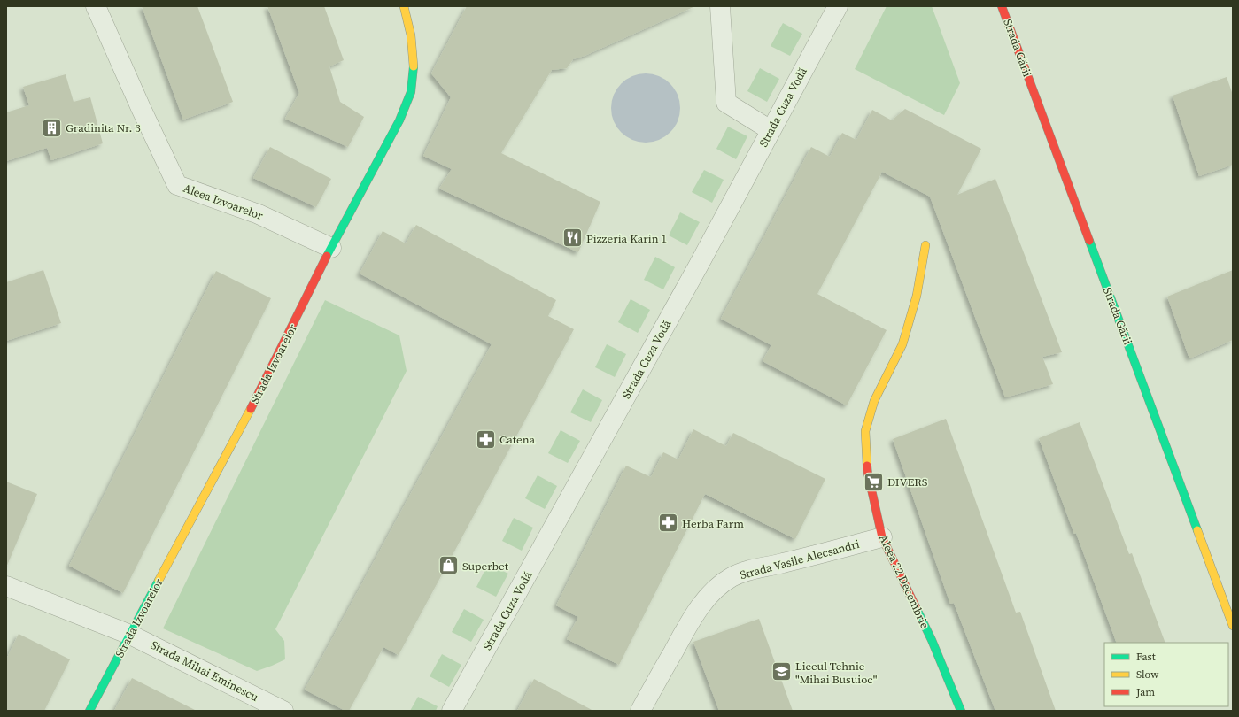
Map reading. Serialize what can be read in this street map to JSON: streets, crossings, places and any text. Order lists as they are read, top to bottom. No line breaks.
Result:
{"streets":{"street":["Strada Gării","Strada Cuza Vodă","Aleea Izvoarelor","Strada Izvoarelor","Strada Vasile Alecsandri","Aleea 22 Decembrie","Strada Mihai Eminescu"]},"crossings":[["Aleea Izvoarelor","Strada Izvoarelor"],["Strada Izvoarelor","Strada Mihai Eminescu"],["Strada Vasile Alecsandri","Aleea 22 Decembrie"]],"places":{"building":["Gradinita Nr. 3"],"restaurant":["Pizzeria Karin 1"],"pharmacy":["Catena","Herba Farm"],"supermarket":["DIVERS"],"shop":["Superbet"],"school or university":["Liceul Tehnic \"Mihai Busuioc\""]},"legend":["Fast","Slow","Jam"]}
